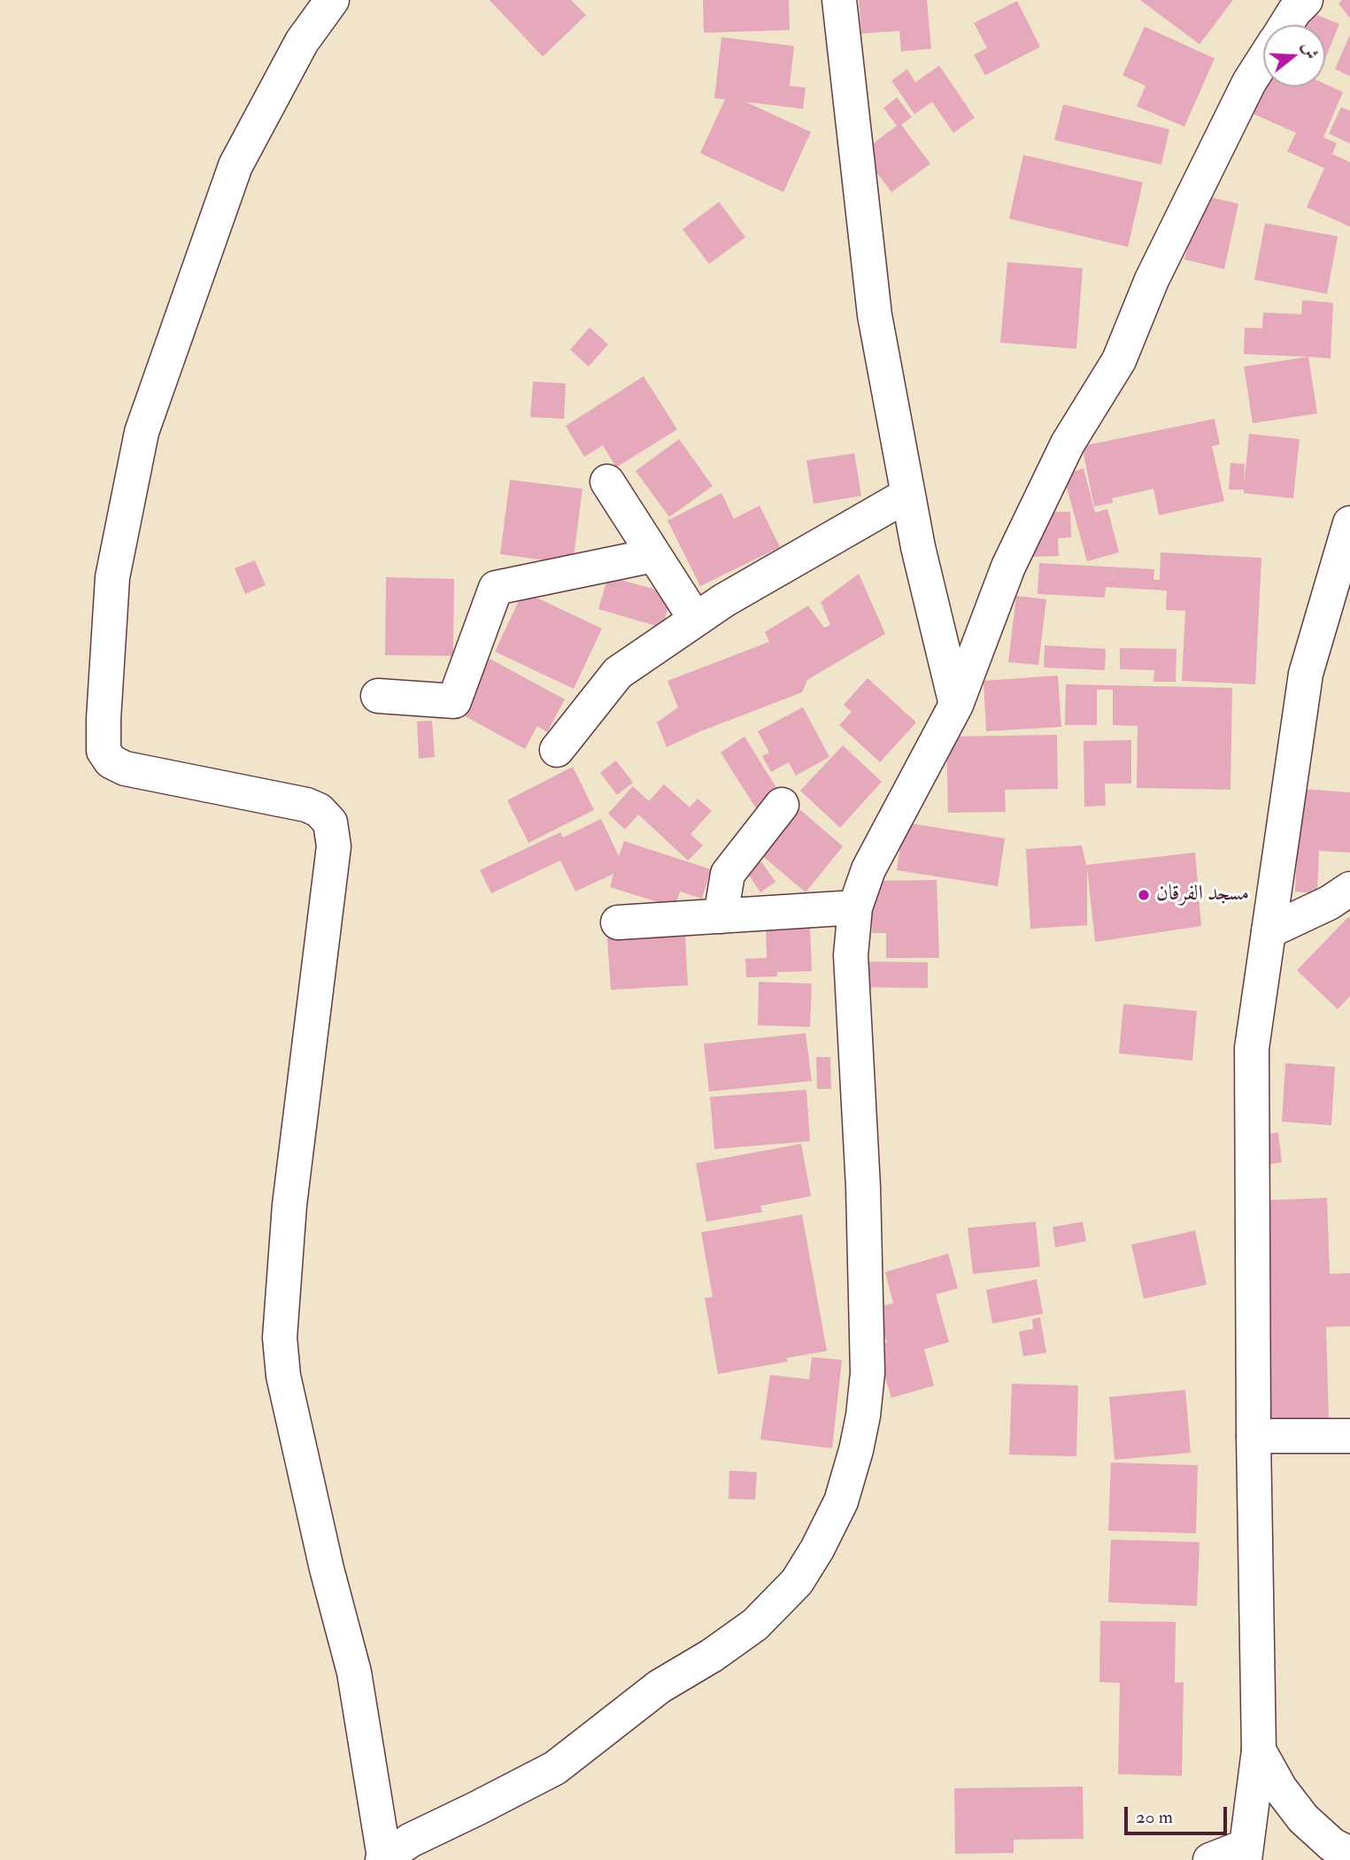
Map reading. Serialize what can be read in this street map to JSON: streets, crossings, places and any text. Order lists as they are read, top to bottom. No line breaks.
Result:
{"places":["مسجد الفرقان"],"scale_bar":"20 m","north":"right"}
